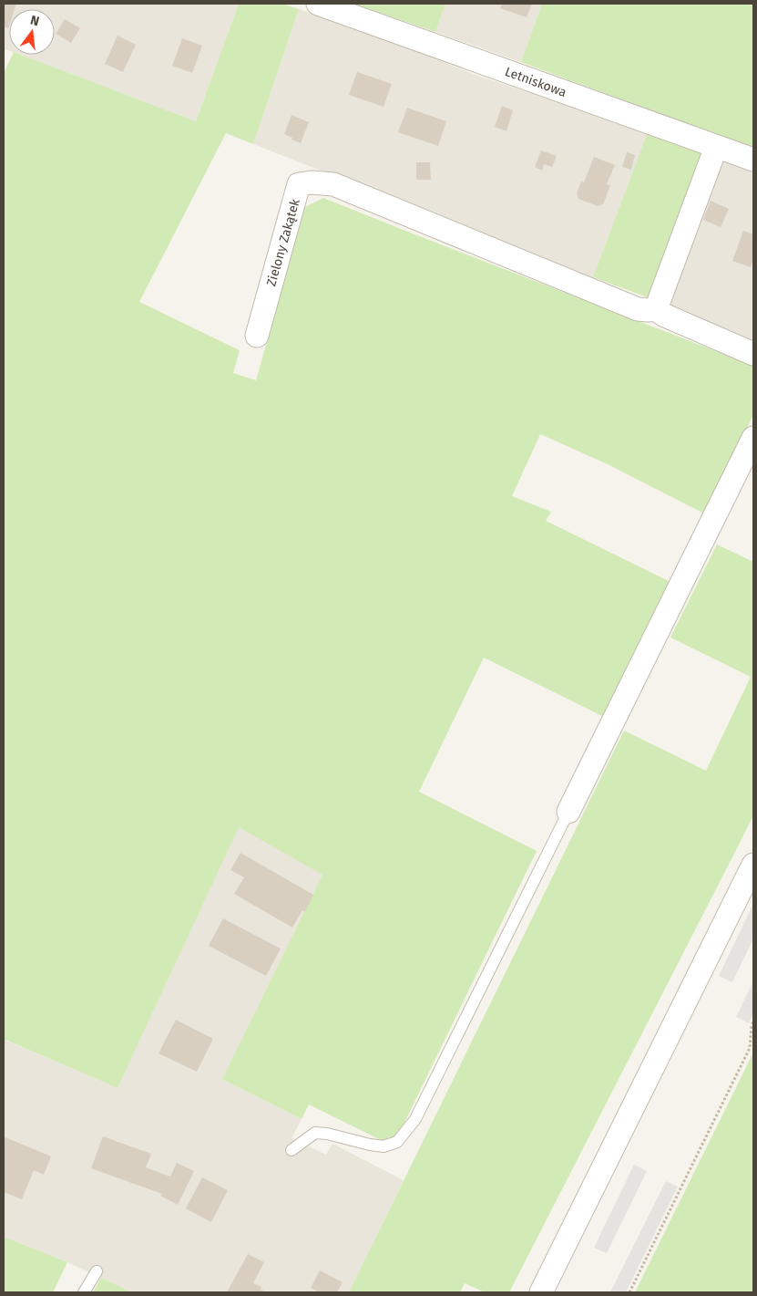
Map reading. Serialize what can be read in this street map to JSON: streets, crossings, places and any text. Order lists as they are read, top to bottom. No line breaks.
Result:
{"streets":{"street":["Letniskowa","Zielony Zakątek"]},"north":"top"}
